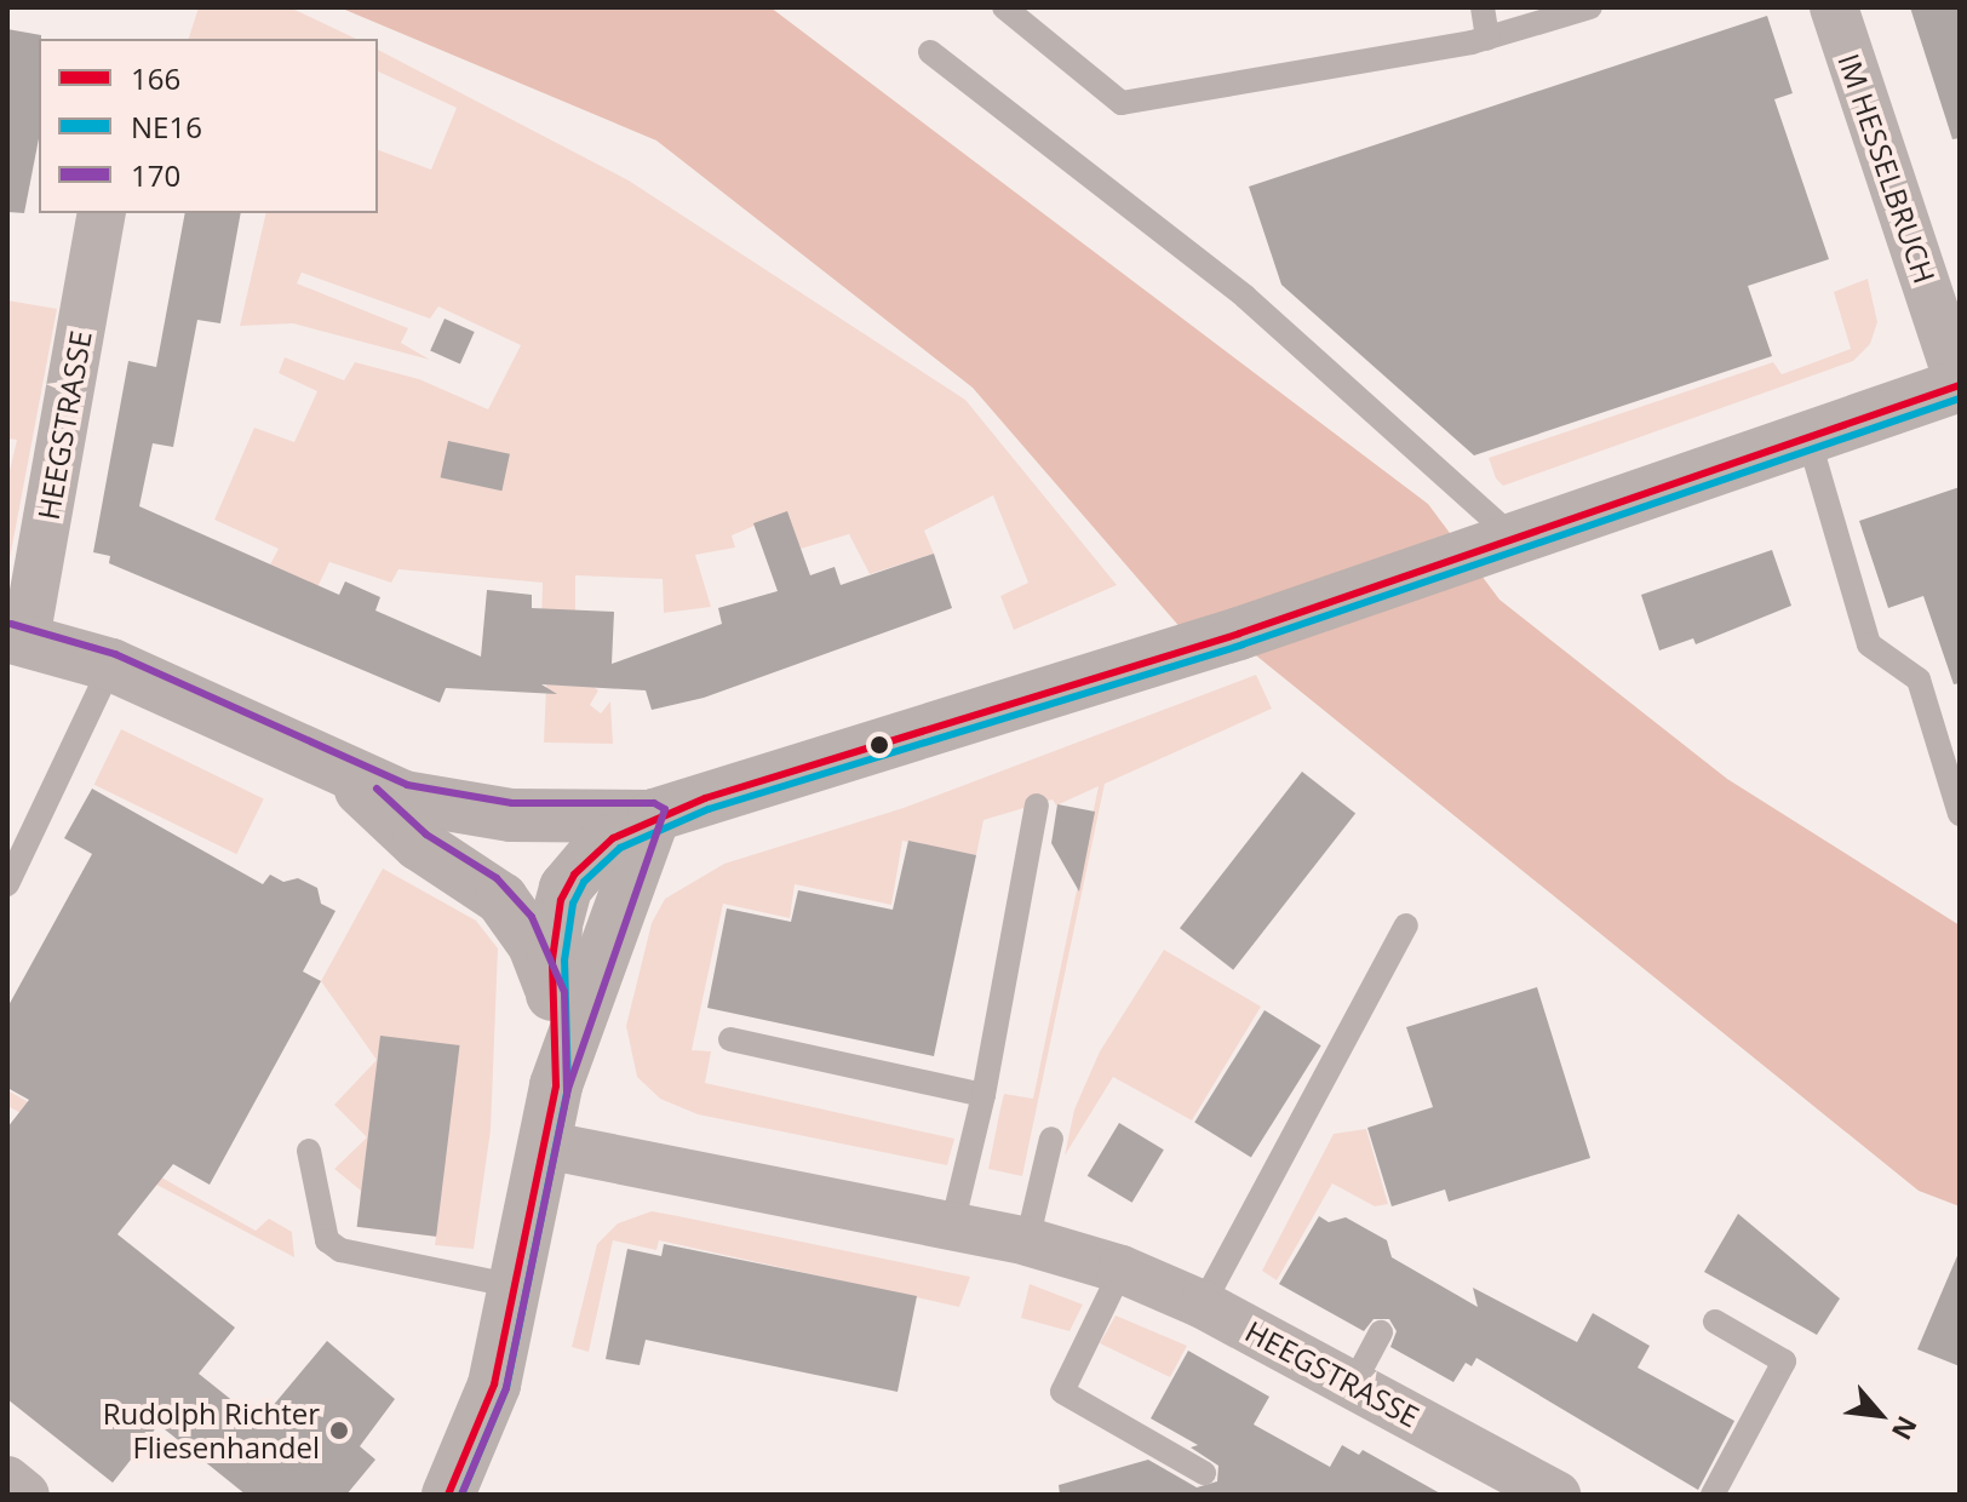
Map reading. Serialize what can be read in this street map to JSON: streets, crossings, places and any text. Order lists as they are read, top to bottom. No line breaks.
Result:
{"streets":{"street":["IM HESSELBRUCH","HEEGSTRASSE"]},"places":["Rudolph Richter Fliesenhandel"],"lines":["transit line 166","transit line NE16","transit line 170"],"legend":["166","NE16","170"],"north":"bottom right"}
